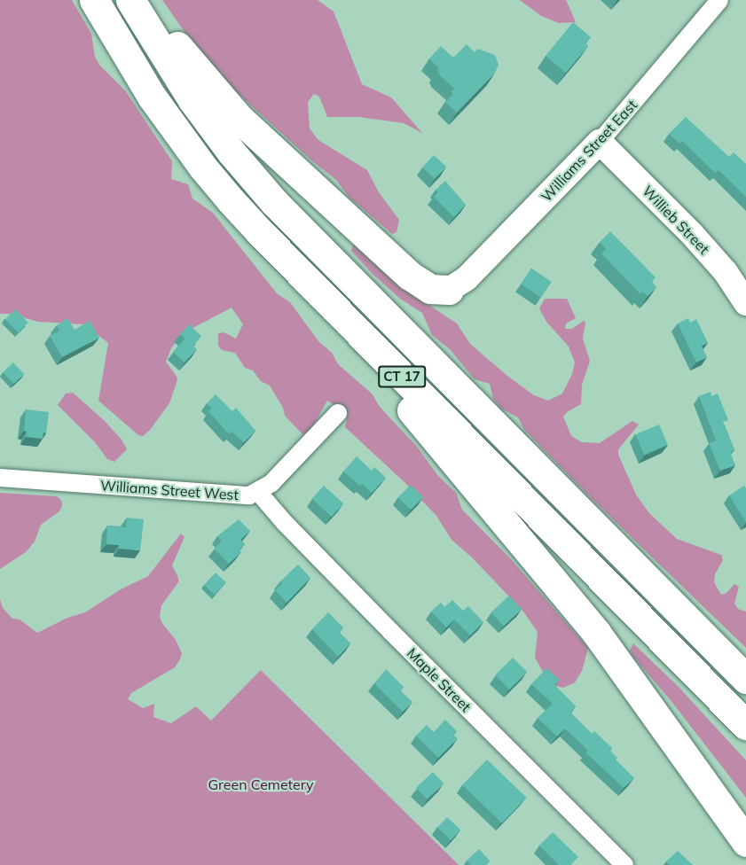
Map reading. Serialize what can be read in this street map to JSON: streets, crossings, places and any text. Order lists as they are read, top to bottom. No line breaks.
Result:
{"streets":{"highway":["CT 17"],"street":["Williams Street East","Willieb Street","Williams Street West","Maple Street"]},"crossings":[["Williams Street East","Willieb Street"],["Williams Street West","Maple Street"]],"parks":["Green Cemetery"]}
